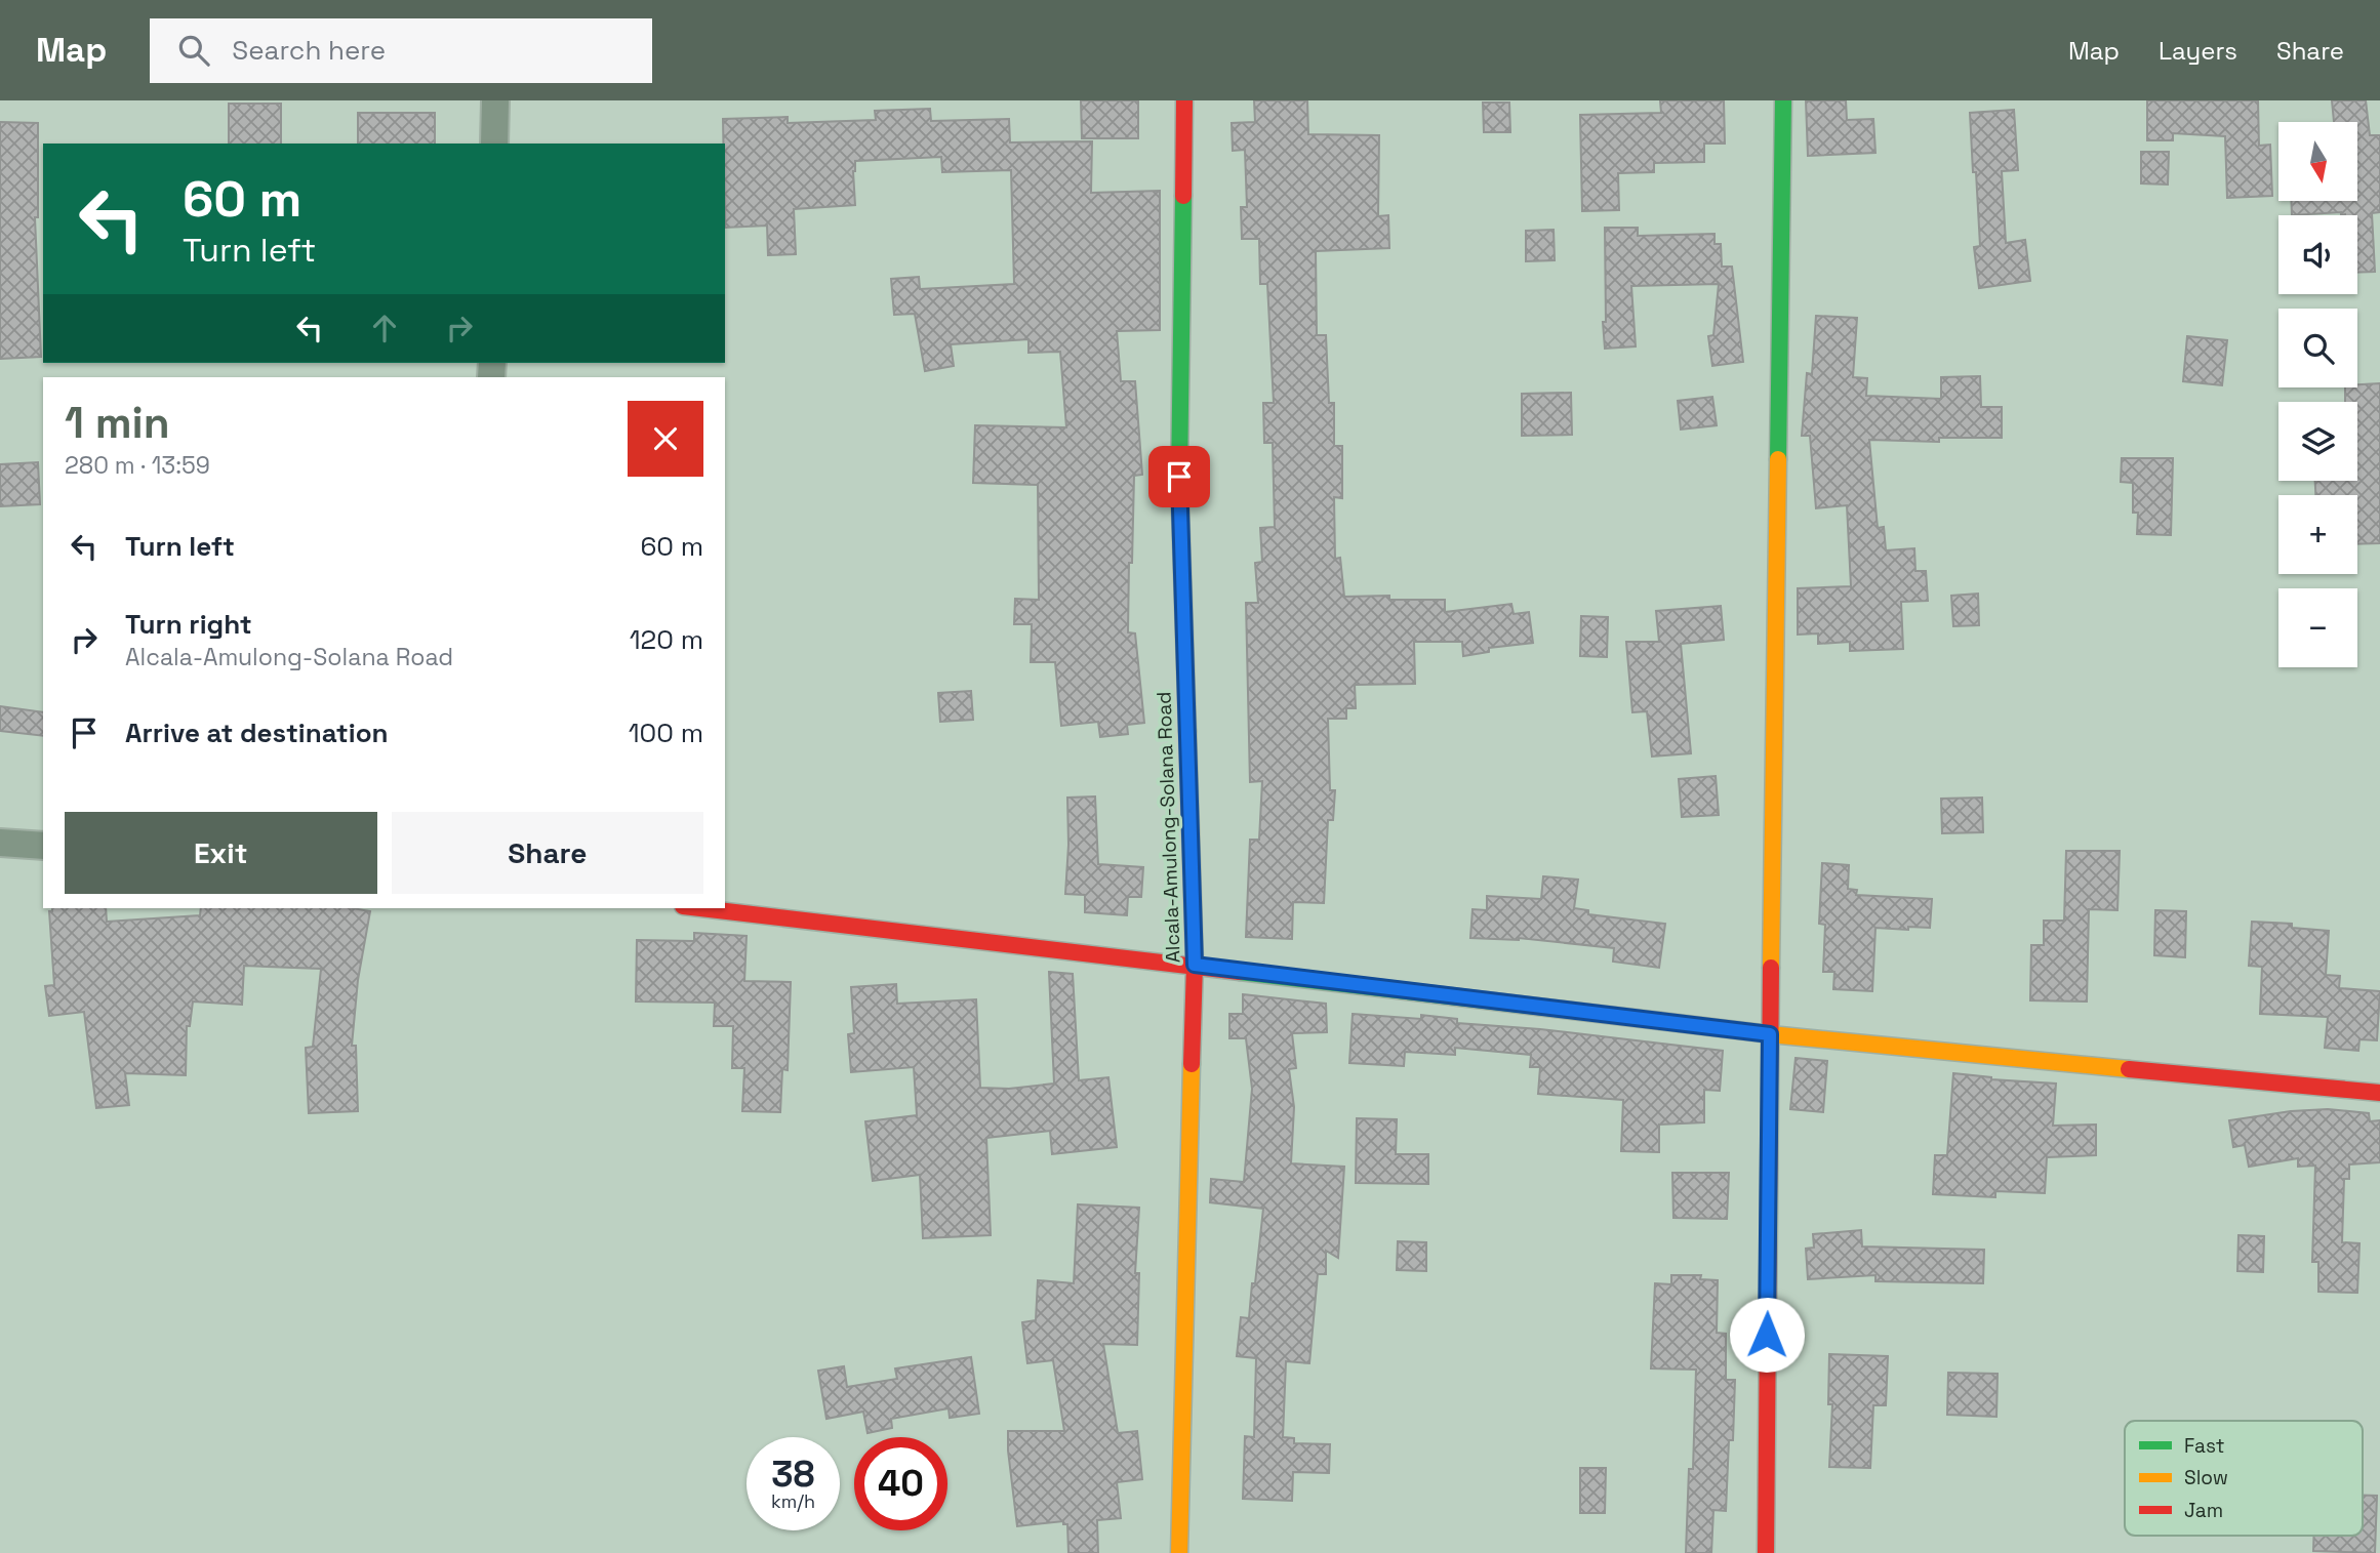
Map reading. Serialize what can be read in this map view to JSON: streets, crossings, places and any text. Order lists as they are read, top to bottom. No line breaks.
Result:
{"streets":{"street":["Alcala-Amulong-Solana Road"]},"legend":["Fast","Slow","Jam"],"north":"bottom","page":{"header":"Map","search":"Search here","nav":["Map","Layers","Share"],"map_buttons":["+","−"],"turn":["60 m","Turn left"],"heading":["1 min","280 m · 13:59"],"list":[{"name":"Turn left","value":"60 m"},{"name":"Turn right","note":"Alcala-Amulong-Solana Road","value":"120 m"},{"name":"Arrive at destination","value":"100 m"}],"buttons":["Exit","Share"],"speed":"38 km/h","limit":"40"}}
